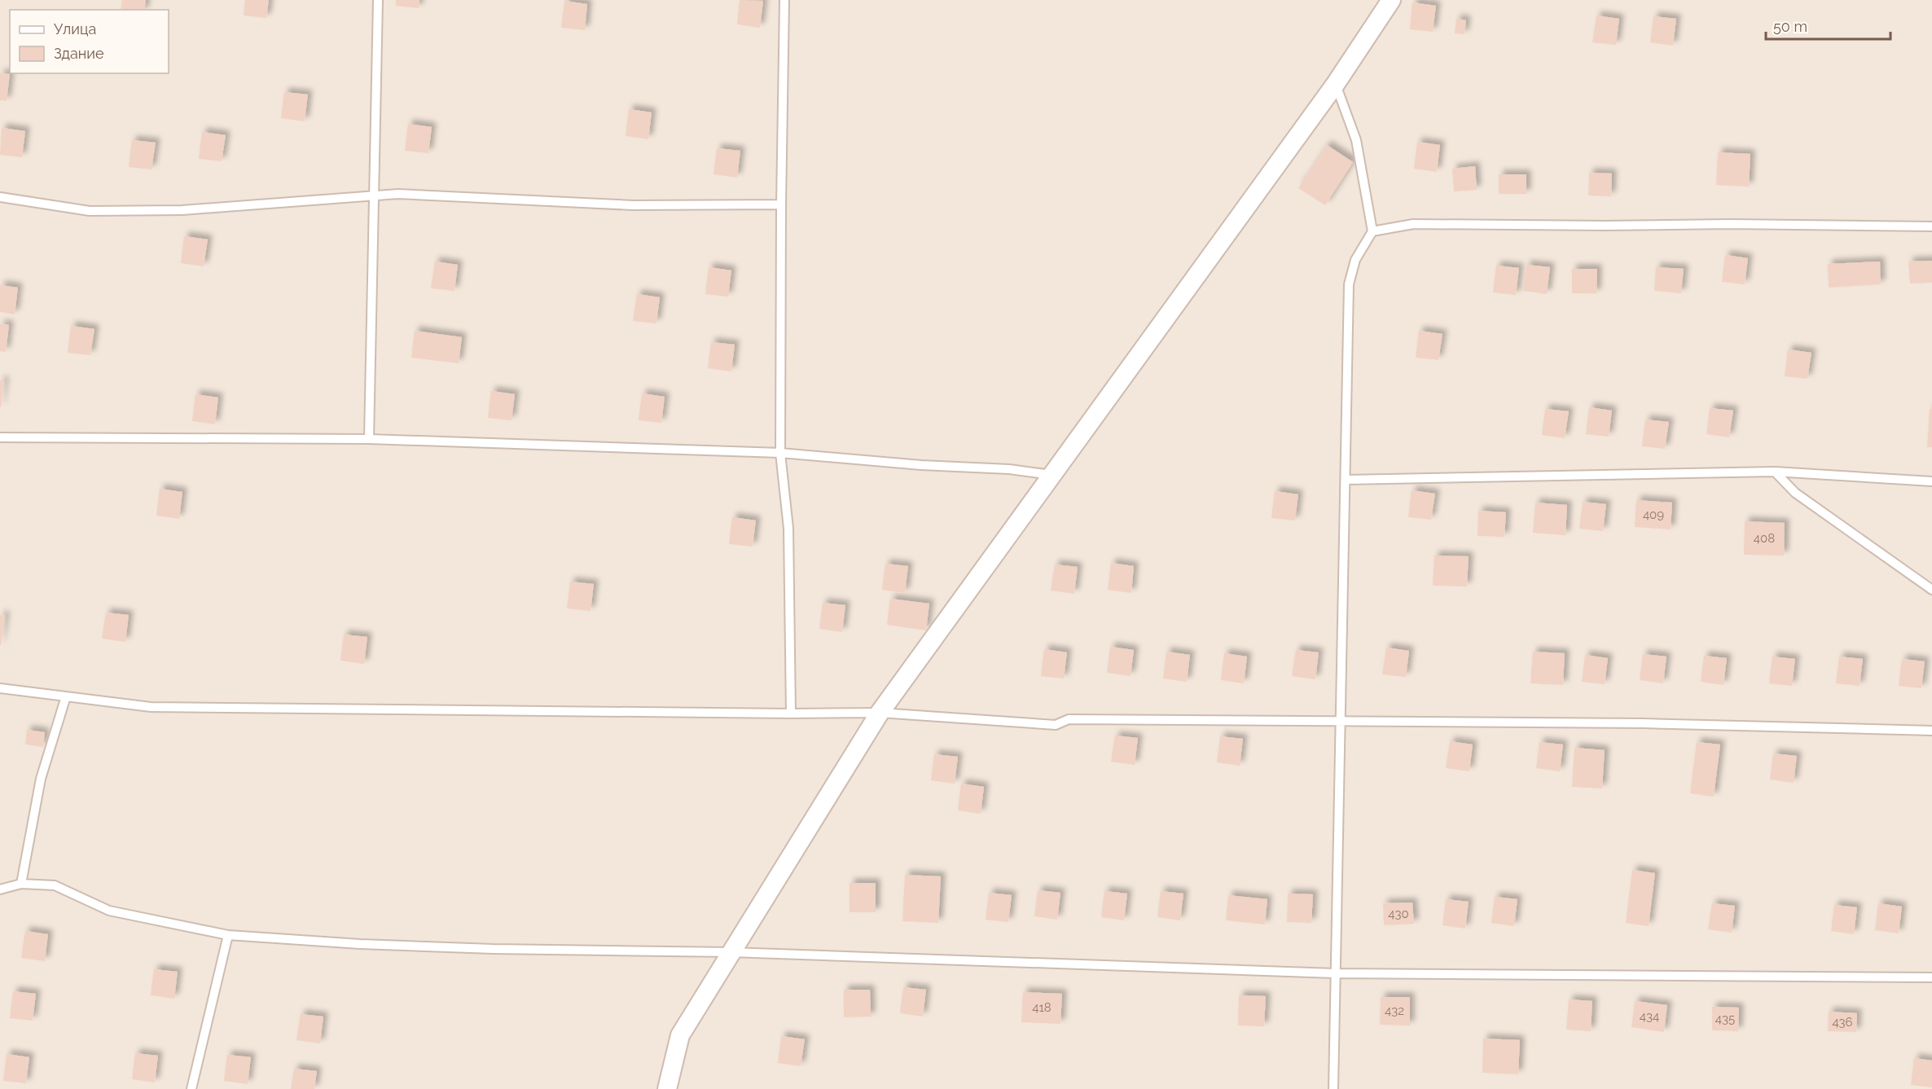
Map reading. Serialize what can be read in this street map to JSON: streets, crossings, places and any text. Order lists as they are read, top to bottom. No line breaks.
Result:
{"house_numbers":["409","408","430","418","432","434","435","436"],"legend":["Улица","Здание"],"scale_bar":"50 m"}
